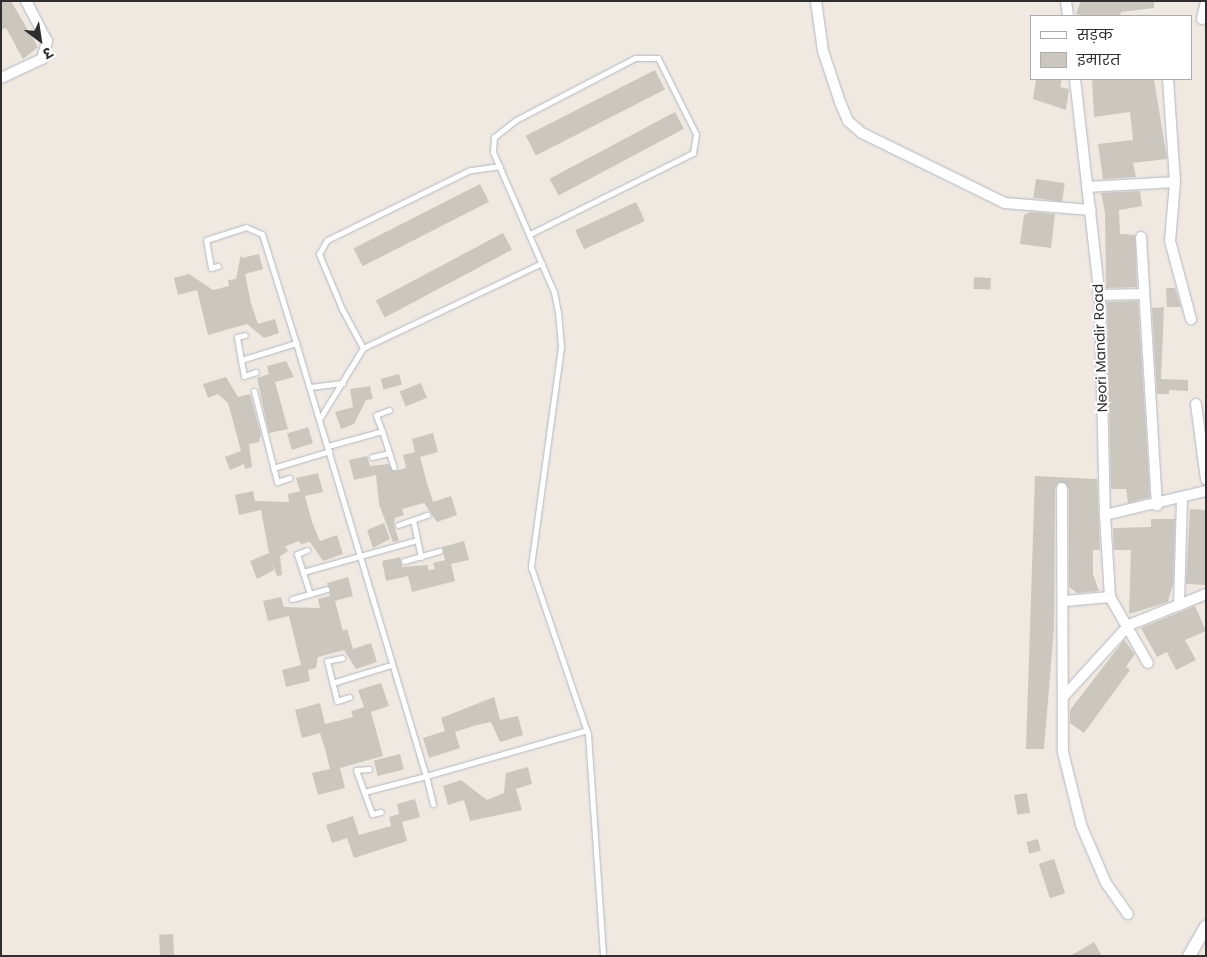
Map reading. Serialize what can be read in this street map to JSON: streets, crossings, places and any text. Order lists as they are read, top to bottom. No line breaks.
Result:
{"streets":{"street":["Neori Mandir Road"]},"legend":["सड़क","इमारत"],"north":"bottom right"}
